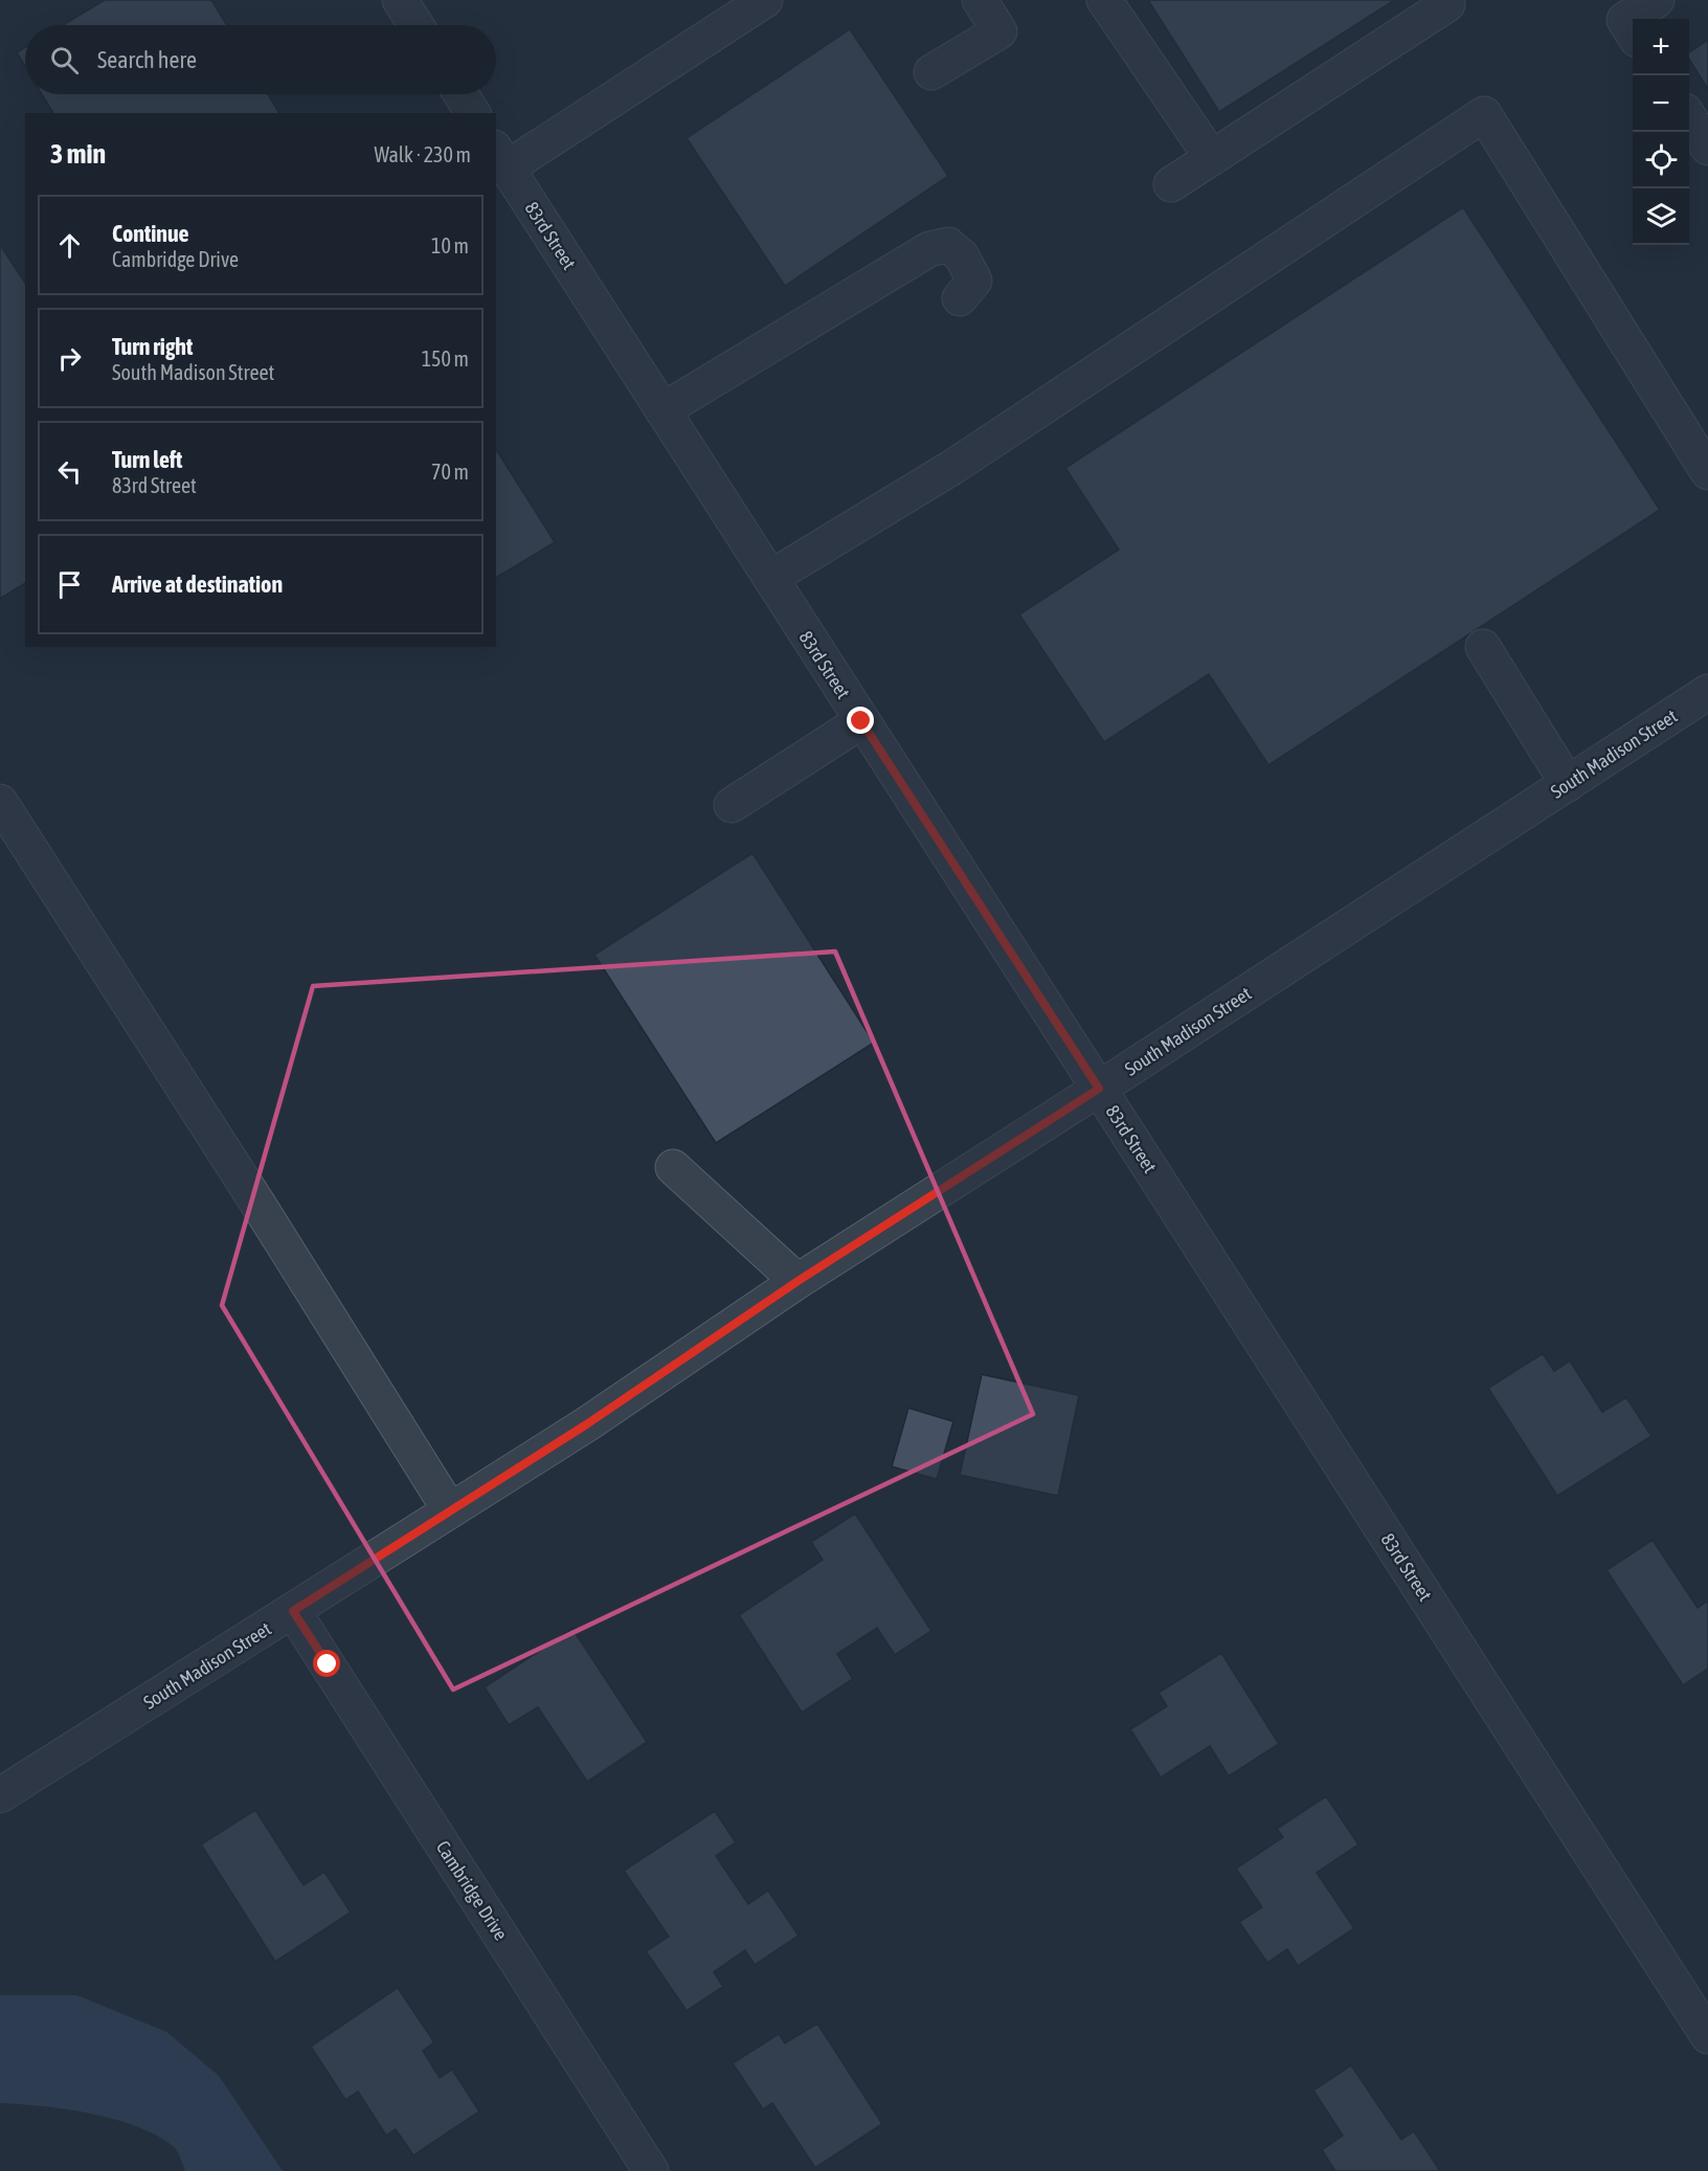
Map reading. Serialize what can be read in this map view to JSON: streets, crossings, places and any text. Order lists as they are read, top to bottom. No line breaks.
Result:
{"streets":{"street":["83rd Street","South Madison Street","Cambridge Drive"]},"crossings":[["83rd Street","South Madison Street"],["South Madison Street","Cambridge Drive"]],"page":{"map_buttons":["+","−"],"search":"Search here","heading":["3 min","Walk · 230 m"],"list":[["Continue","Cambridge Drive","10 m"],["Turn right","South Madison Street","150 m"],["Turn left","83rd Street","70 m"],"Arrive at destination"]}}
